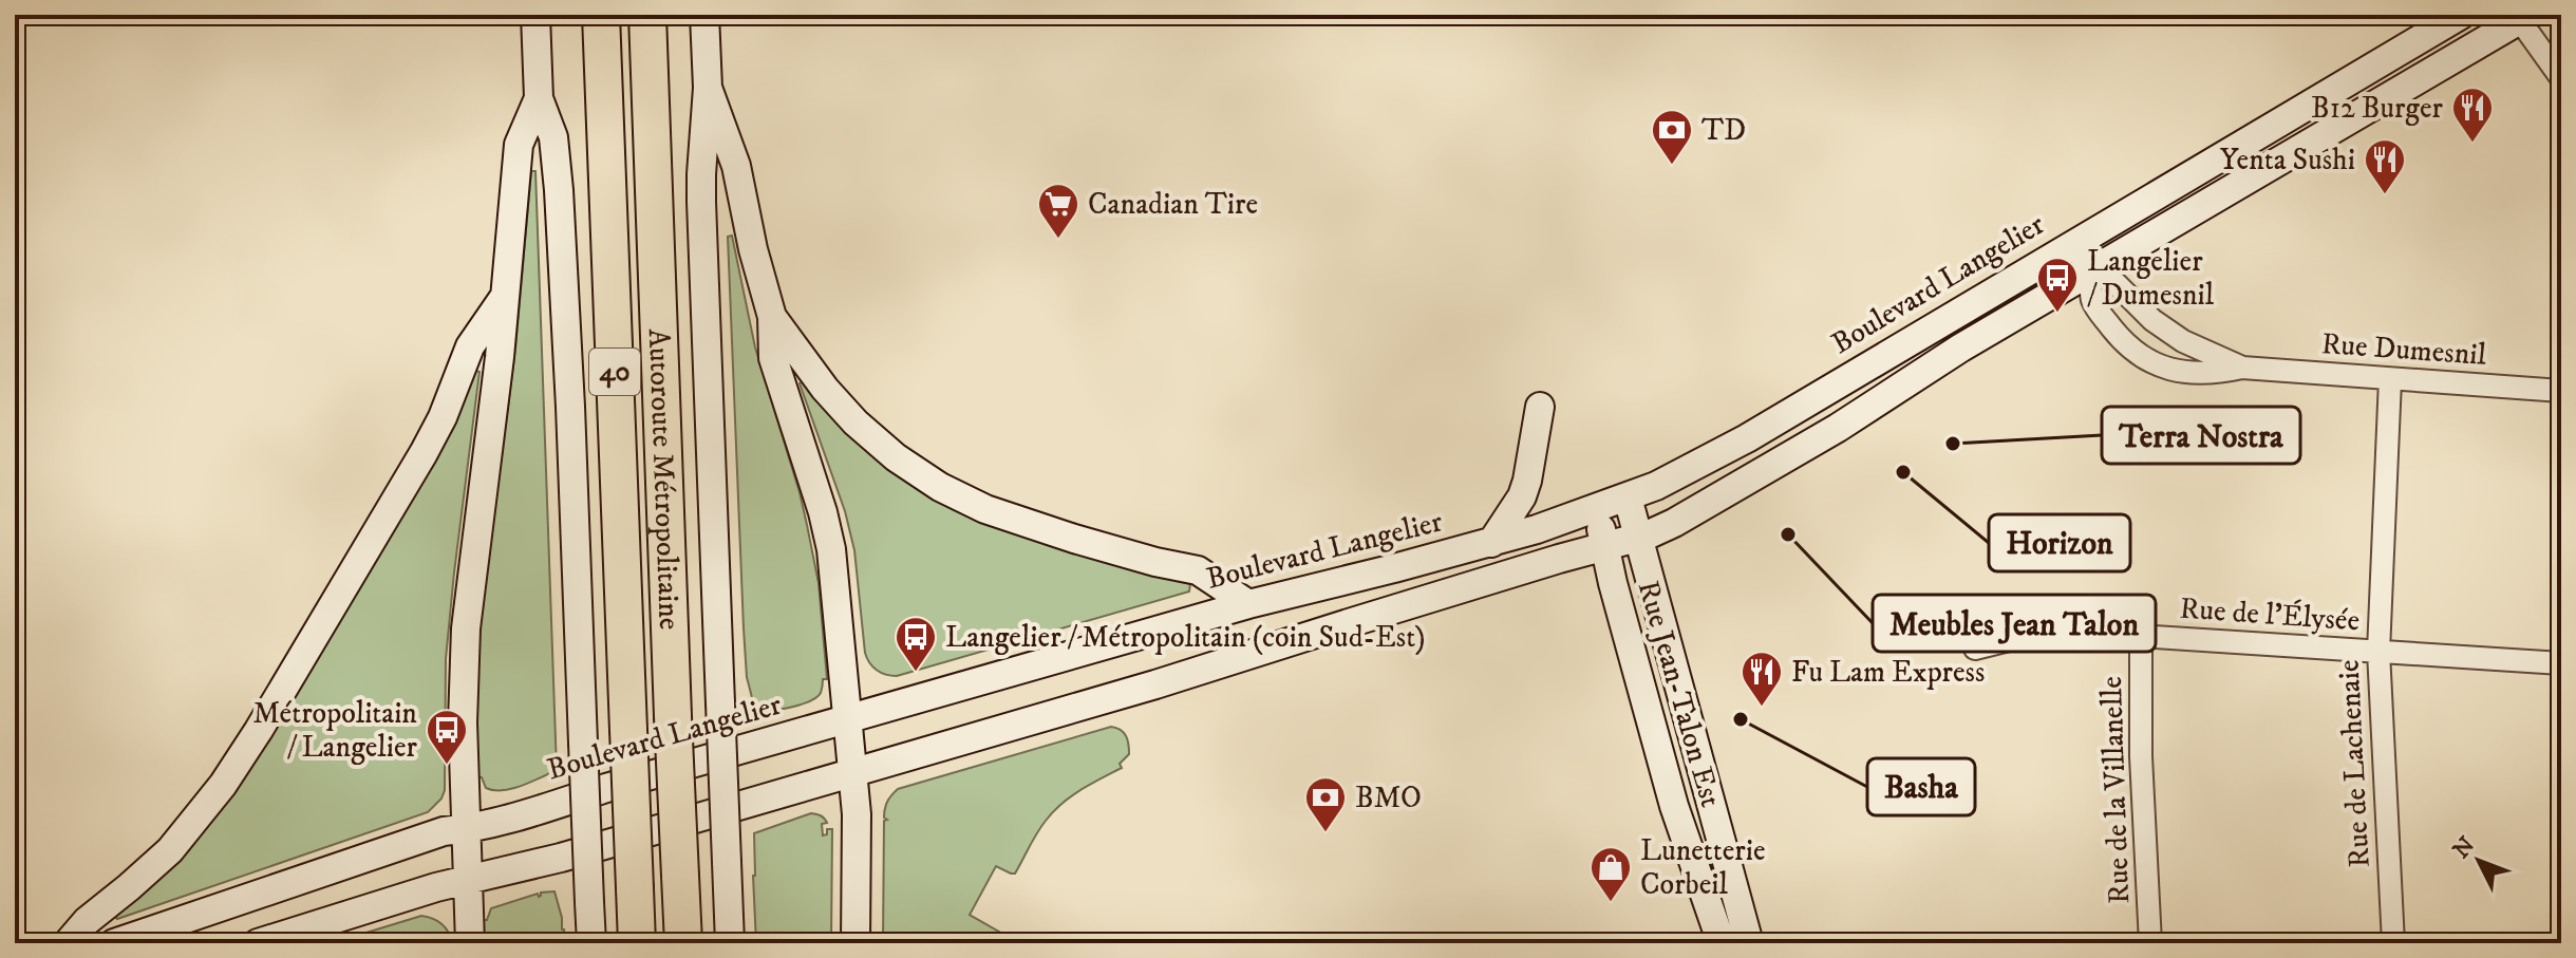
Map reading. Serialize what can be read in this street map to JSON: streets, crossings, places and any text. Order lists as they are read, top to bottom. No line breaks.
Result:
{"streets":{"highway":["40","Autoroute Métropolitaine"],"main road":["Boulevard Langelier","Rue Jean-Talon Est"],"street":["Rue Dumesnil","Rue de l'Élysée","Rue de Lachenaie","Rue de la Villanelle"]},"crossings":[["Boulevard Langelier","Rue Dumesnil"],["Boulevard Langelier","Rue Jean-Talon Est"],["Rue Dumesnil","Rue de Lachenaie"],["Rue de l'Élysée","Rue de Lachenaie"],["Rue de l'Élysée","Rue de la Villanelle"]],"places":{"restaurant":["B12 Burger","Yenta Sushi","Fu Lam Express"],"bank":["TD","BMO"],"supermarket":["Canadian Tire"],"bus stop":["Langelier / Dumesnil","Langelier / Métropolitain (coin Sud-Est)","Métropolitain / Langelier"],"other":["Terra Nostra","Horizon","Meubles Jean Talon","Basha"],"shop":["Lunetterie Corbeil"]},"north":"top left"}
